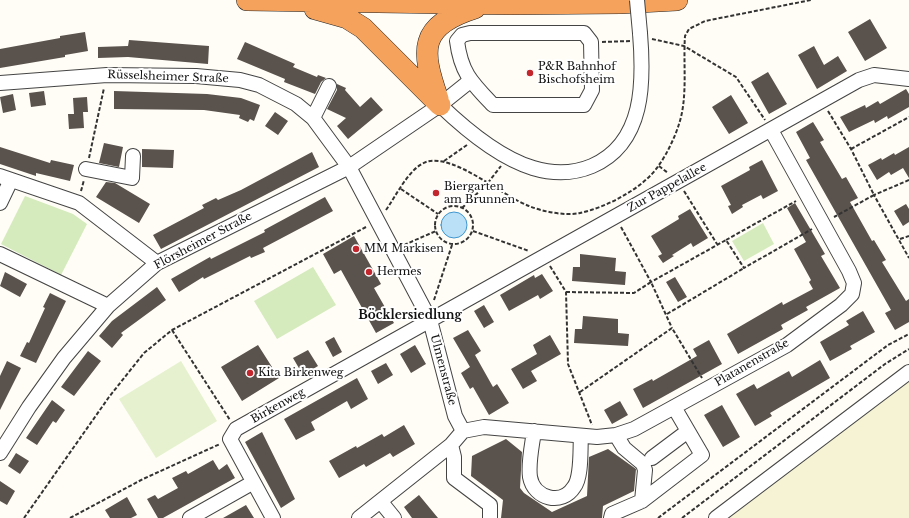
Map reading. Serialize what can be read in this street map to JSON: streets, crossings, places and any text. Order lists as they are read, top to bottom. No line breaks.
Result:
{"streets":{"street":["Rüsselsheimer Straße","Zur Pappelallee","Flörsheimer Straße","Platanenstraße","Ulmenstraße","Birkenweg"]},"crossings":[["Rüsselsheimer Straße","Flörsheimer Straße"],["Rüsselsheimer Straße","Ulmenstraße"],["Zur Pappelallee","Platanenstraße"],["Zur Pappelallee","Ulmenstraße"],["Zur Pappelallee","Birkenweg"],["Flörsheimer Straße","Ulmenstraße"],["Platanenstraße","Ulmenstraße"],["Ulmenstraße","Birkenweg"]],"districts":["Böcklersiedlung"],"places":["P&R Bahnhof Bischofsheim","Biergarten am Brunnen","MM Markisen","Hermes","Kita Birkenweg"]}
